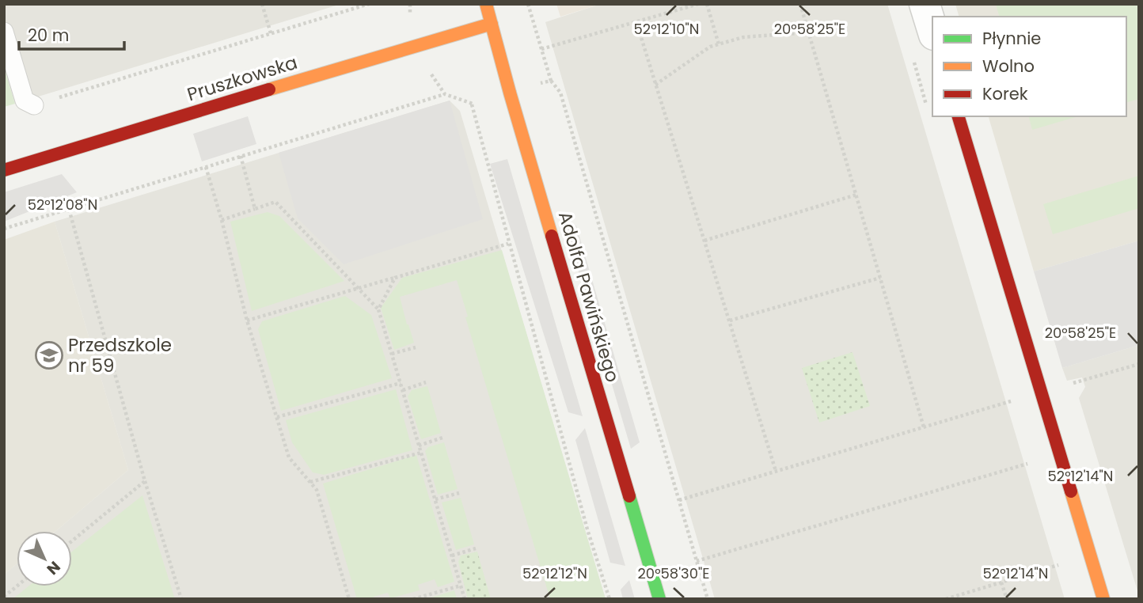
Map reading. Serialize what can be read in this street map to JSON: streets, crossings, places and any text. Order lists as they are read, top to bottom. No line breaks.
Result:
{"streets":{"street":["Pruszkowska","Adolfa Pawińskiego"]},"crossings":[["Pruszkowska","Adolfa Pawińskiego"]],"places":{"school or university":["Przedszkole nr 59"]},"legend":["Płynnie","Wolno","Korek"],"scale_bar":"20 m","north":"bottom right","coordinates":["52°12'10\"N","20°58'25\"E","52°12'08\"N","52°12'14\"N","52°12'12\"N","20°58'30\"E"]}
